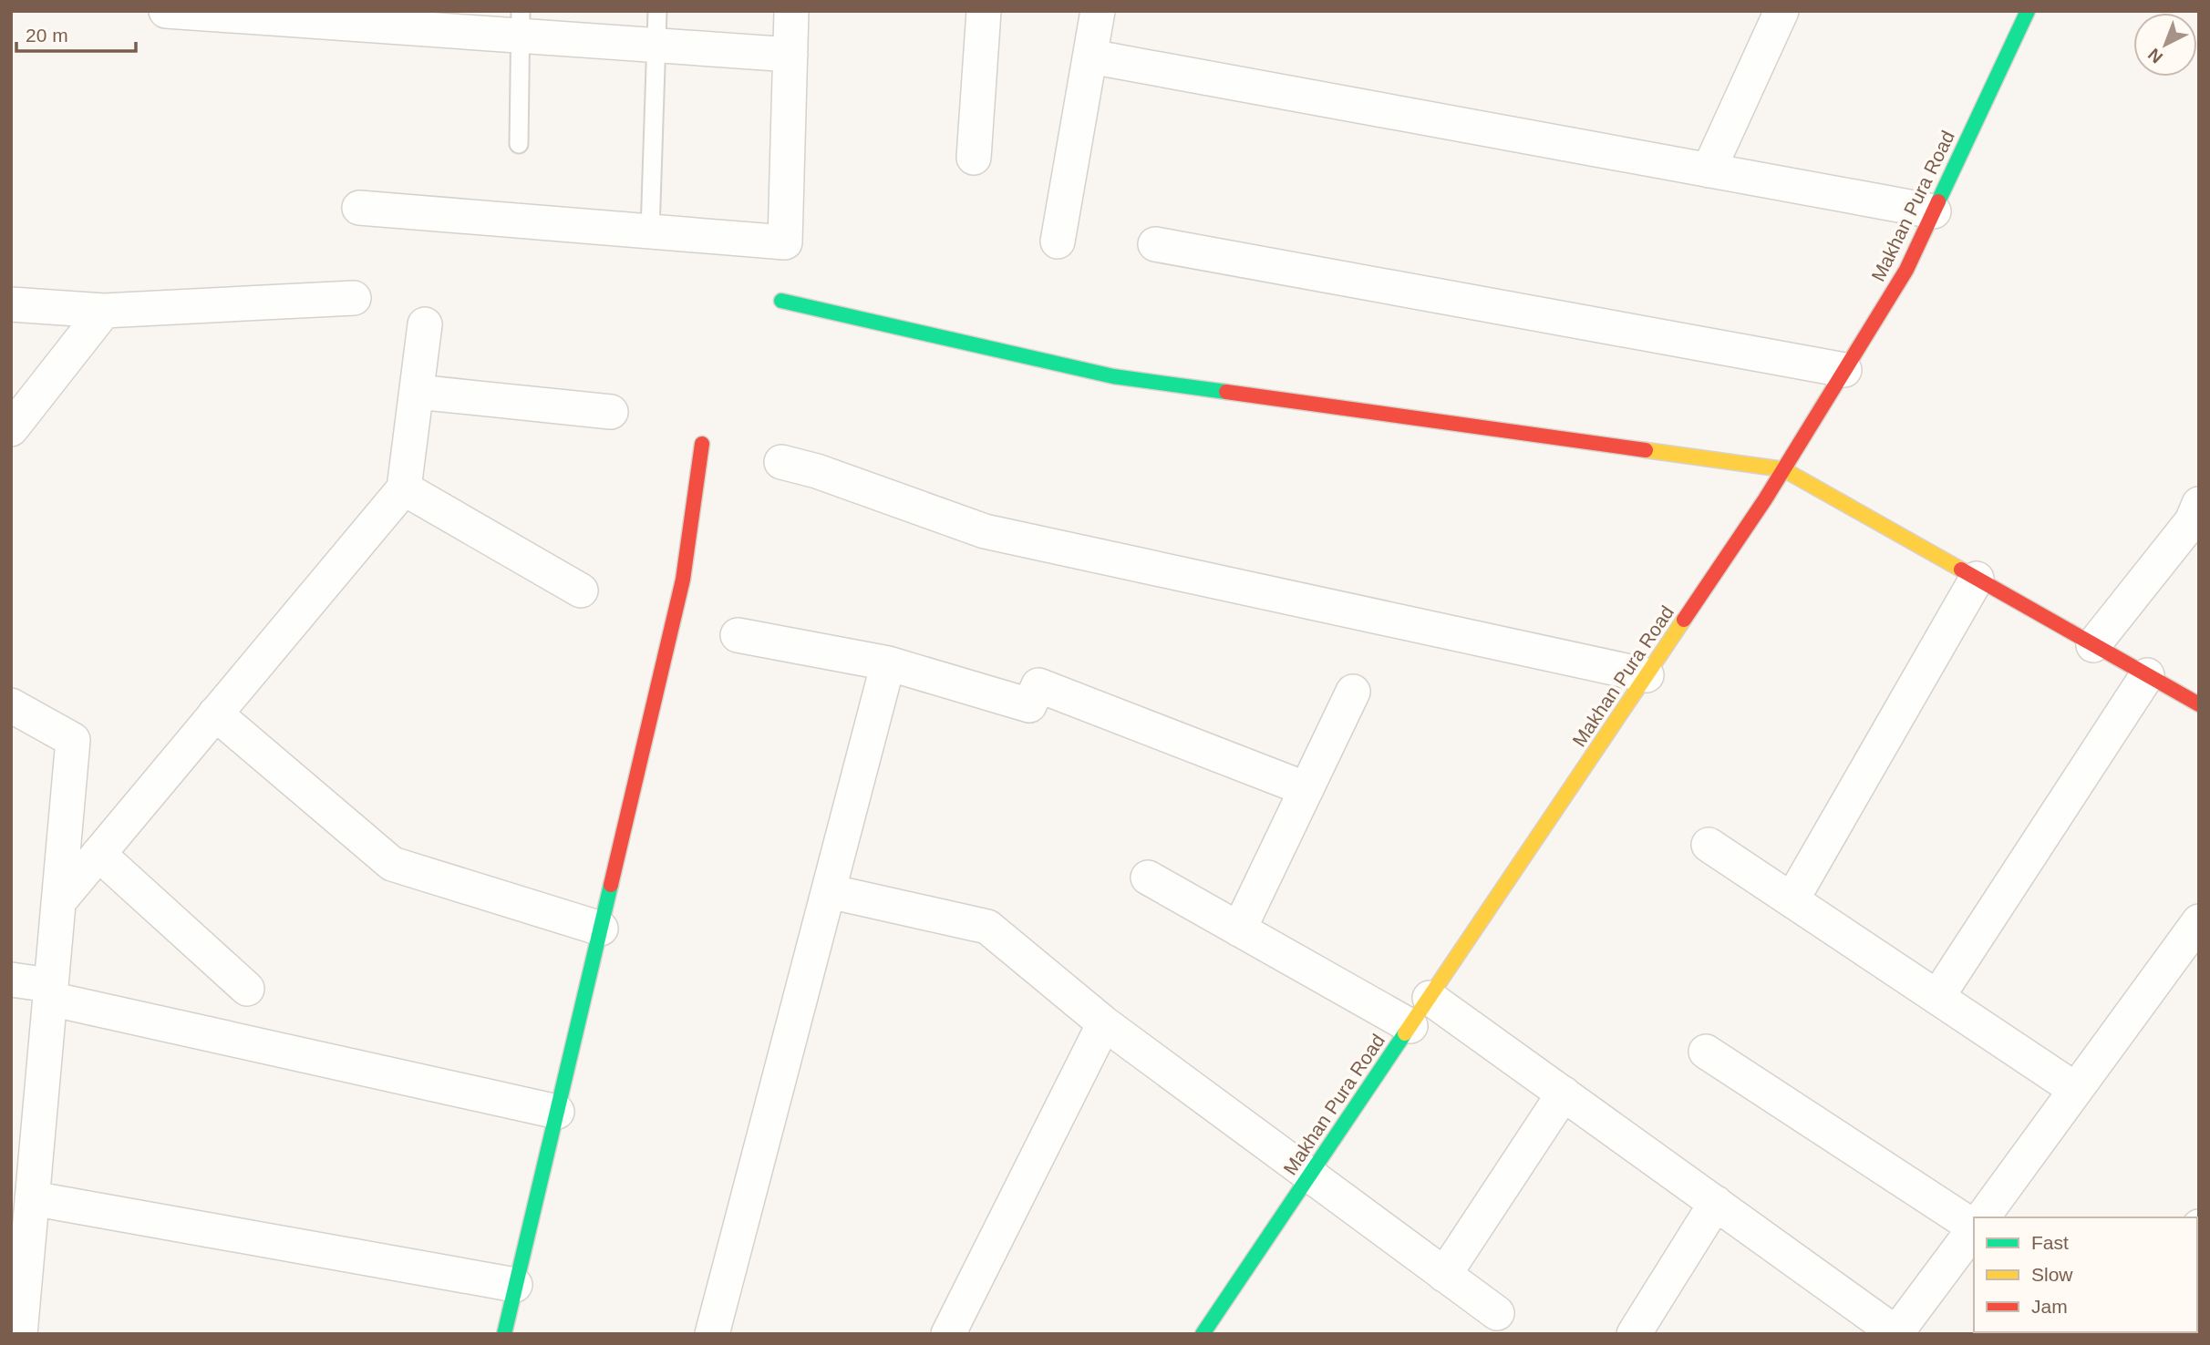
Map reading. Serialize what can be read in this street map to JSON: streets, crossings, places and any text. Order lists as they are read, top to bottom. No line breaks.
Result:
{"streets":{"street":["Makhan Pura Road"]},"legend":["Fast","Slow","Jam"],"scale_bar":"20 m","north":"bottom left"}
